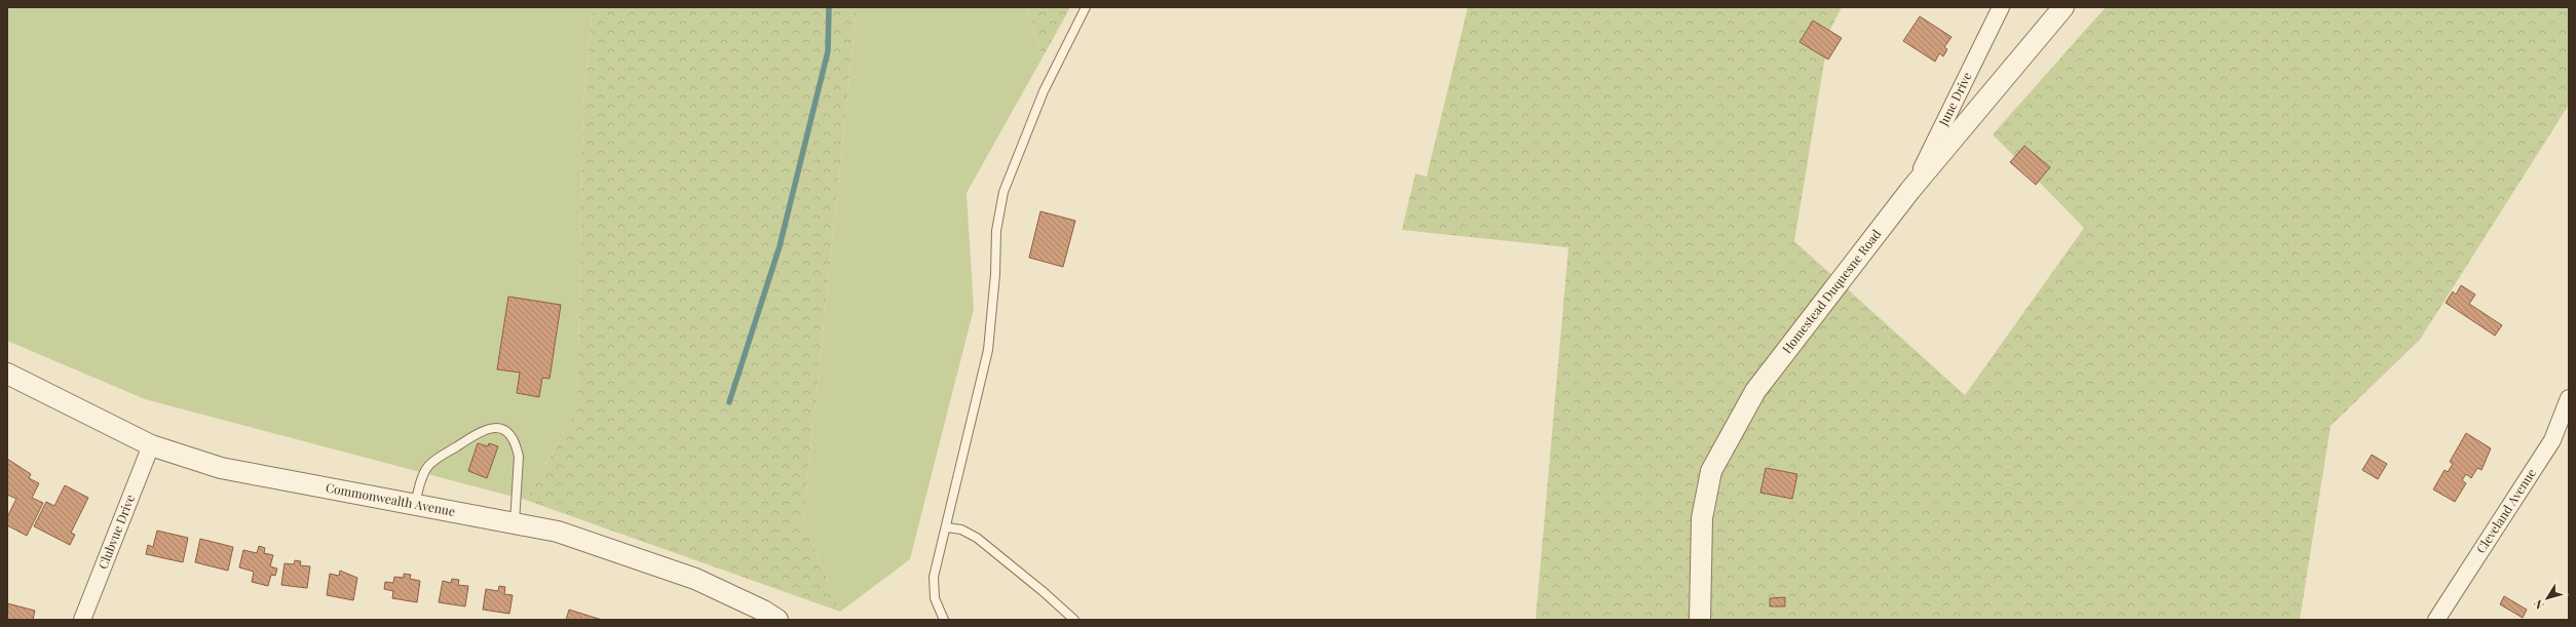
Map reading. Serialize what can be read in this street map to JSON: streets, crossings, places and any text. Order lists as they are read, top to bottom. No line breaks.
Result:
{"streets":{"street":["June Drive","Homestead Duquesne Road","Commonwealth Avenue","Cleveland Avenue","Clubvue Drive"]},"crossings":[["June Drive","Homestead Duquesne Road"],["Commonwealth Avenue","Clubvue Drive"]],"north":"bottom left"}
